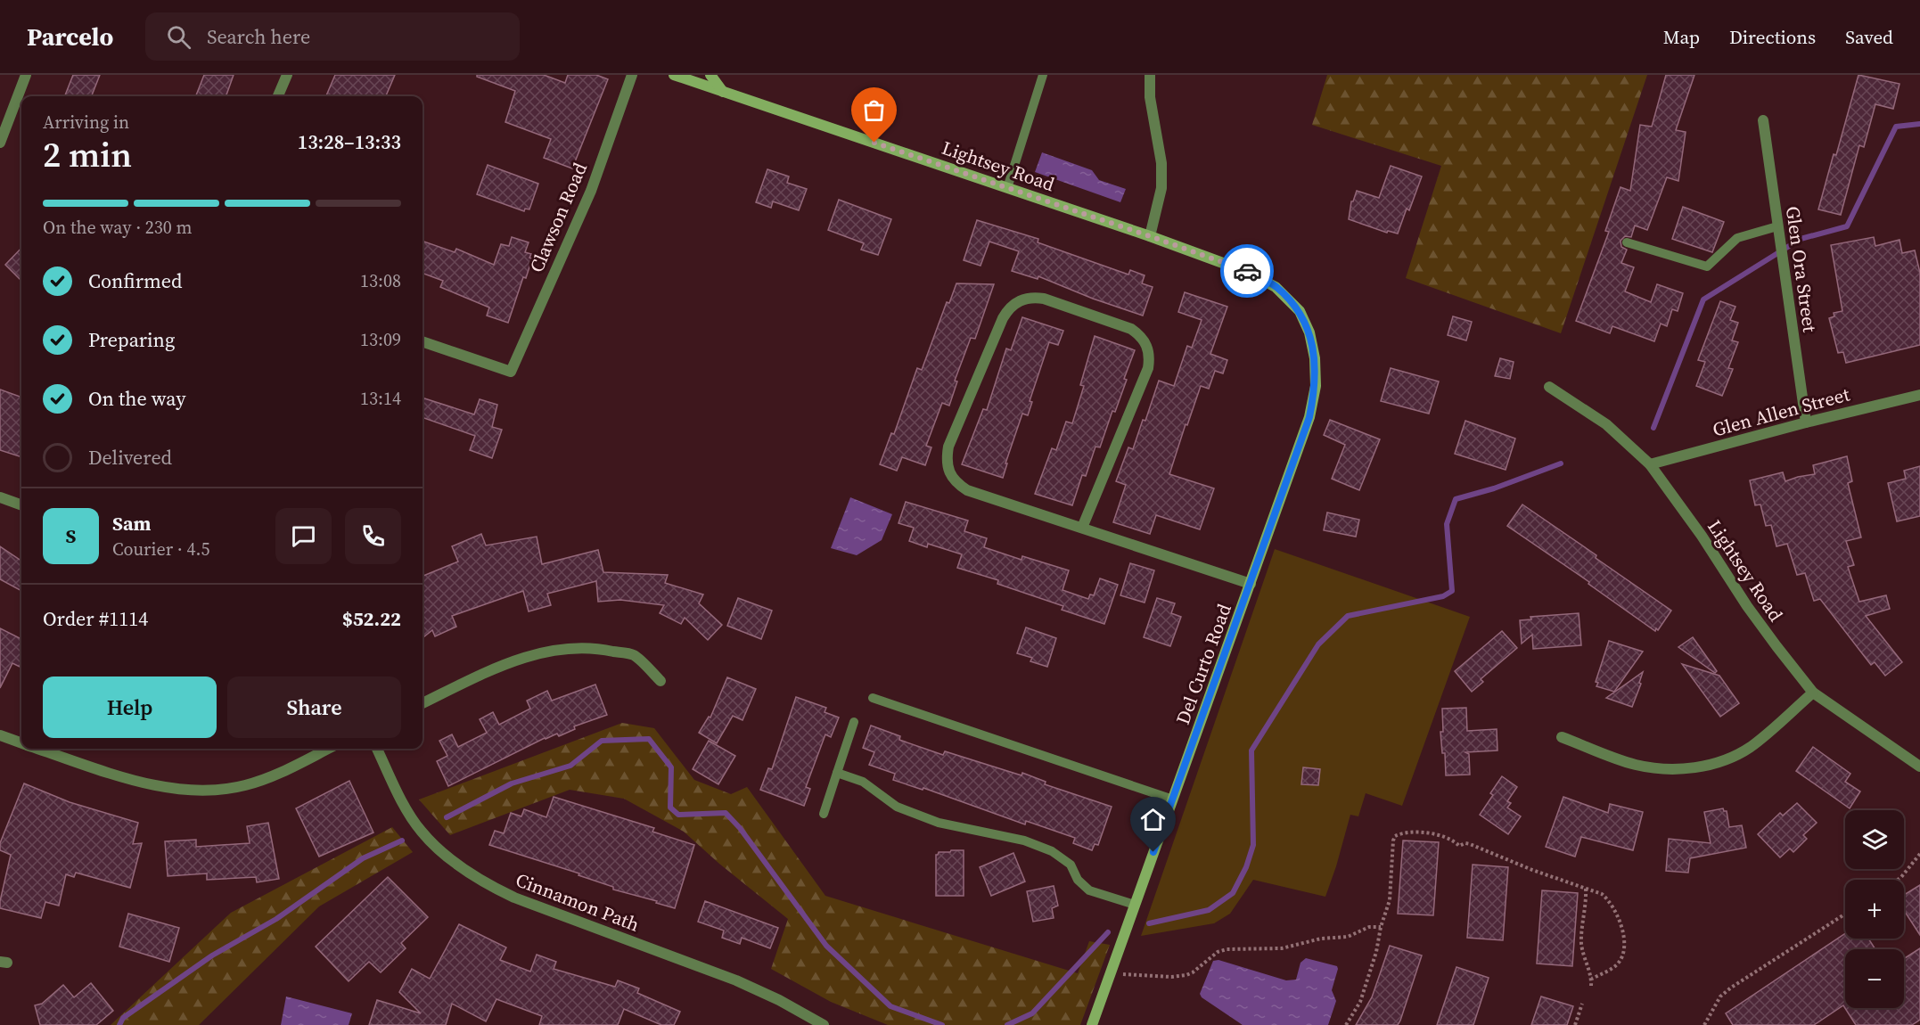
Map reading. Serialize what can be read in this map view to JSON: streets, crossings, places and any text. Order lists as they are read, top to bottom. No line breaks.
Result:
{"streets":{"street":["Lightsey Road","Clawson Road","Glen Ora Street","Glen Allen Street","Del Curto Road","Cinnamon Path"]},"crossings":[["Lightsey Road","Glen Allen Street"],["Lightsey Road","Del Curto Road"],["Glen Ora Street","Glen Allen Street"]],"page":{"header":"Parcelo","search":"Search here","nav":["Map","Directions","Saved"],"heading":["2 min","Arriving in","13:28–13:33"],"panel":["Sam","Courier · 4.5","Order #1114","$52.22"],"bar":"On the way · 230 m","list":[["Confirmed","13:08"],["Preparing","13:09"],["On the way","13:14"],"Delivered"],"round":"S","buttons":["Help","Share"],"map_buttons":["+","−"]}}
